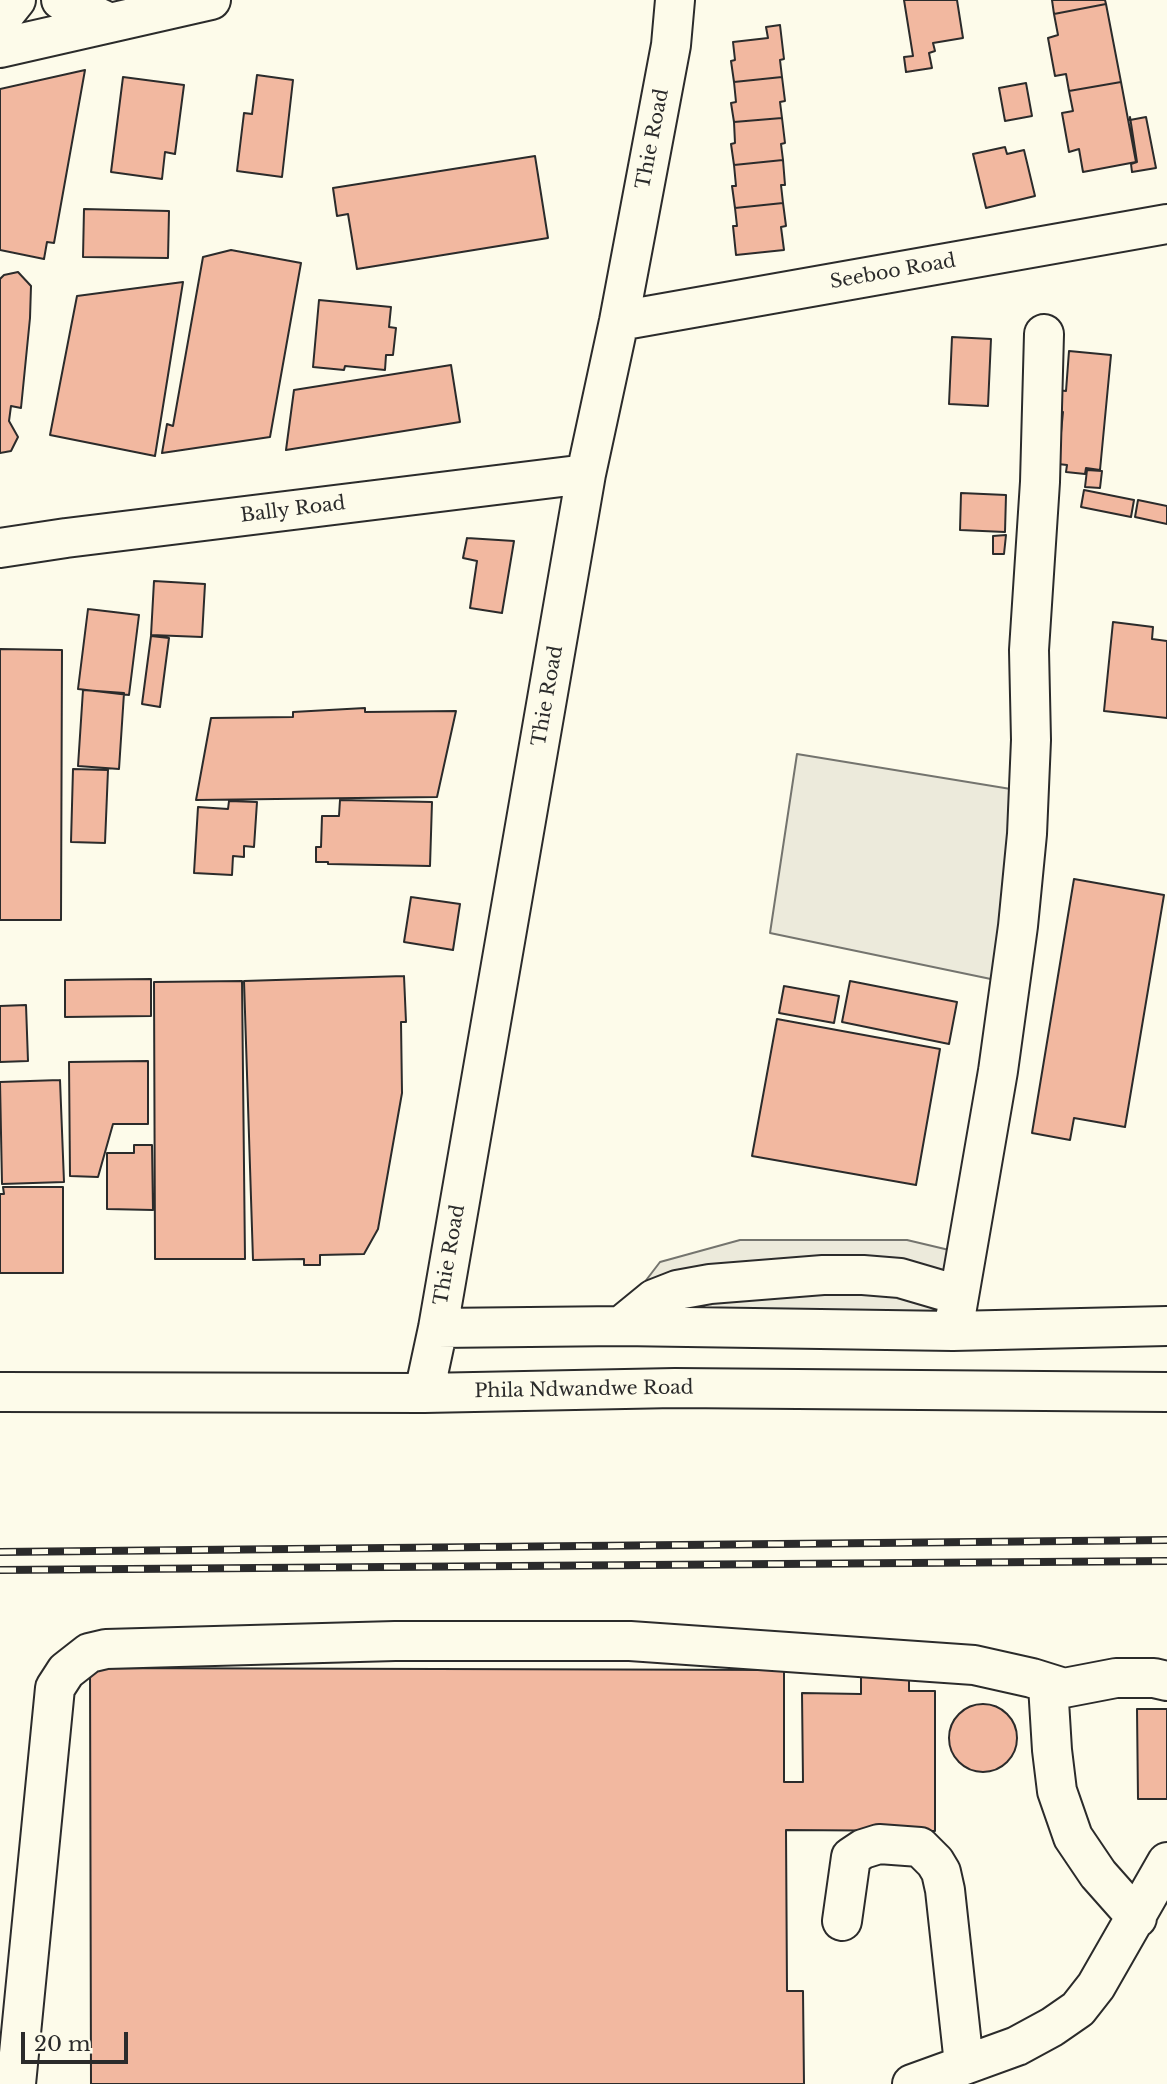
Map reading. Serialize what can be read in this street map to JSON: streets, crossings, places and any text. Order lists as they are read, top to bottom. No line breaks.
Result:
{"streets":{"street":["Thie Road","Seeboo Road","Bally Road","Phila Ndwandwe Road"]},"crossings":[["Thie Road","Seeboo Road"],["Thie Road","Bally Road"],["Thie Road","Phila Ndwandwe Road"]],"scale_bar":"20 m"}
